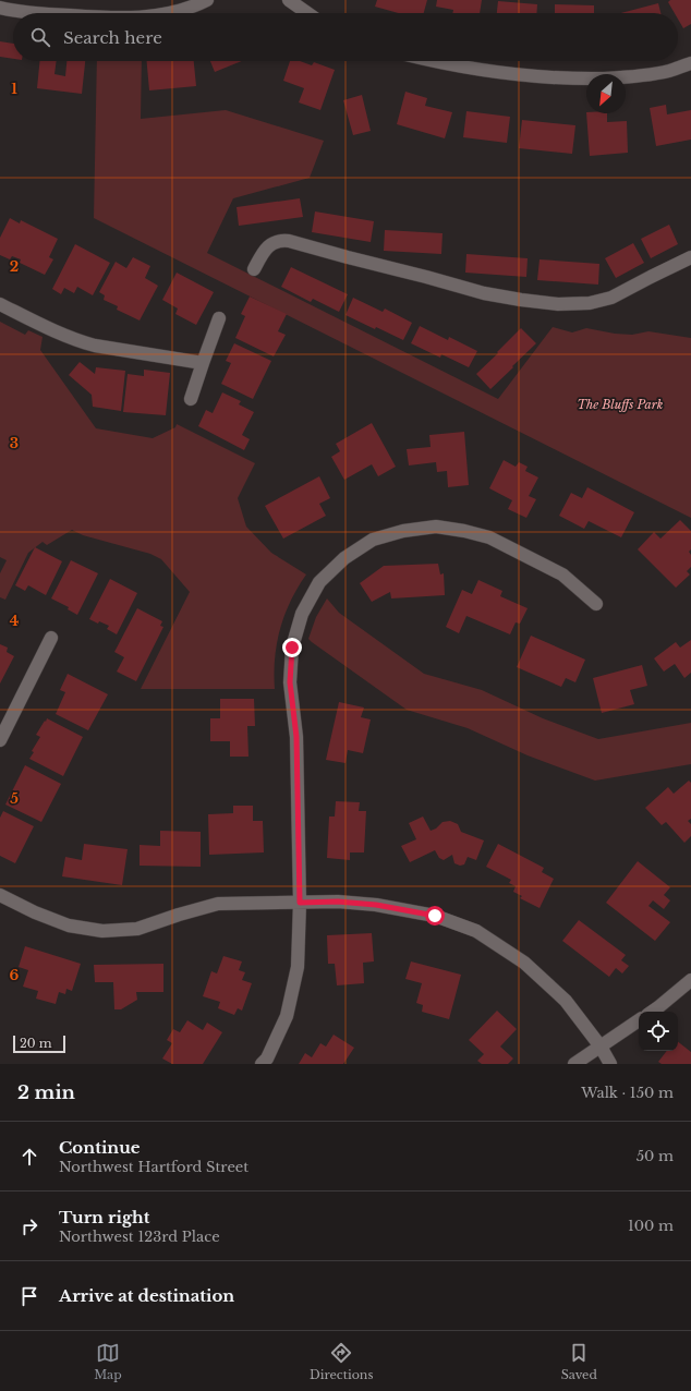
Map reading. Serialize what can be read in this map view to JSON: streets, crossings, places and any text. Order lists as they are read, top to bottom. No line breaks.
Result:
{"parks":["The Bluffs Park"],"scale_bar":"20 m","north":"bottom left","page":{"search":"Search here","scale":"20 m","heading":["2 min","Walk · 150 m"],"list":[["Continue","Northwest Hartford Street","50 m"],["Turn right","Northwest 123rd Place","100 m"],"Arrive at destination"],"nav":["Map","Directions","Saved"]},"grid":{"rows":["1","2","3","4","5","6"]}}
